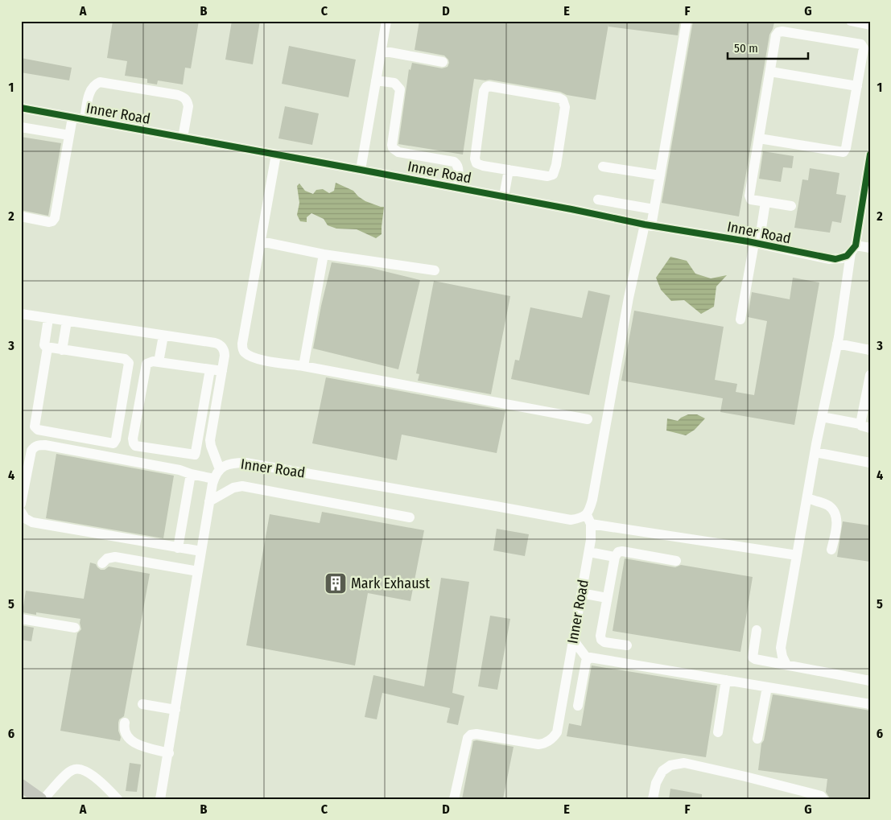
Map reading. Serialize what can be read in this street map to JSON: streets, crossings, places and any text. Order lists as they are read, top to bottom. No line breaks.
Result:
{"streets":{"street":["Inner Road"]},"places":{"building":["Mark Exhaust"]},"scale_bar":"50 m","grid":{"columns":["A","B","C","D","E","F","G"],"rows":["1","2","3","4","5","6"]}}
